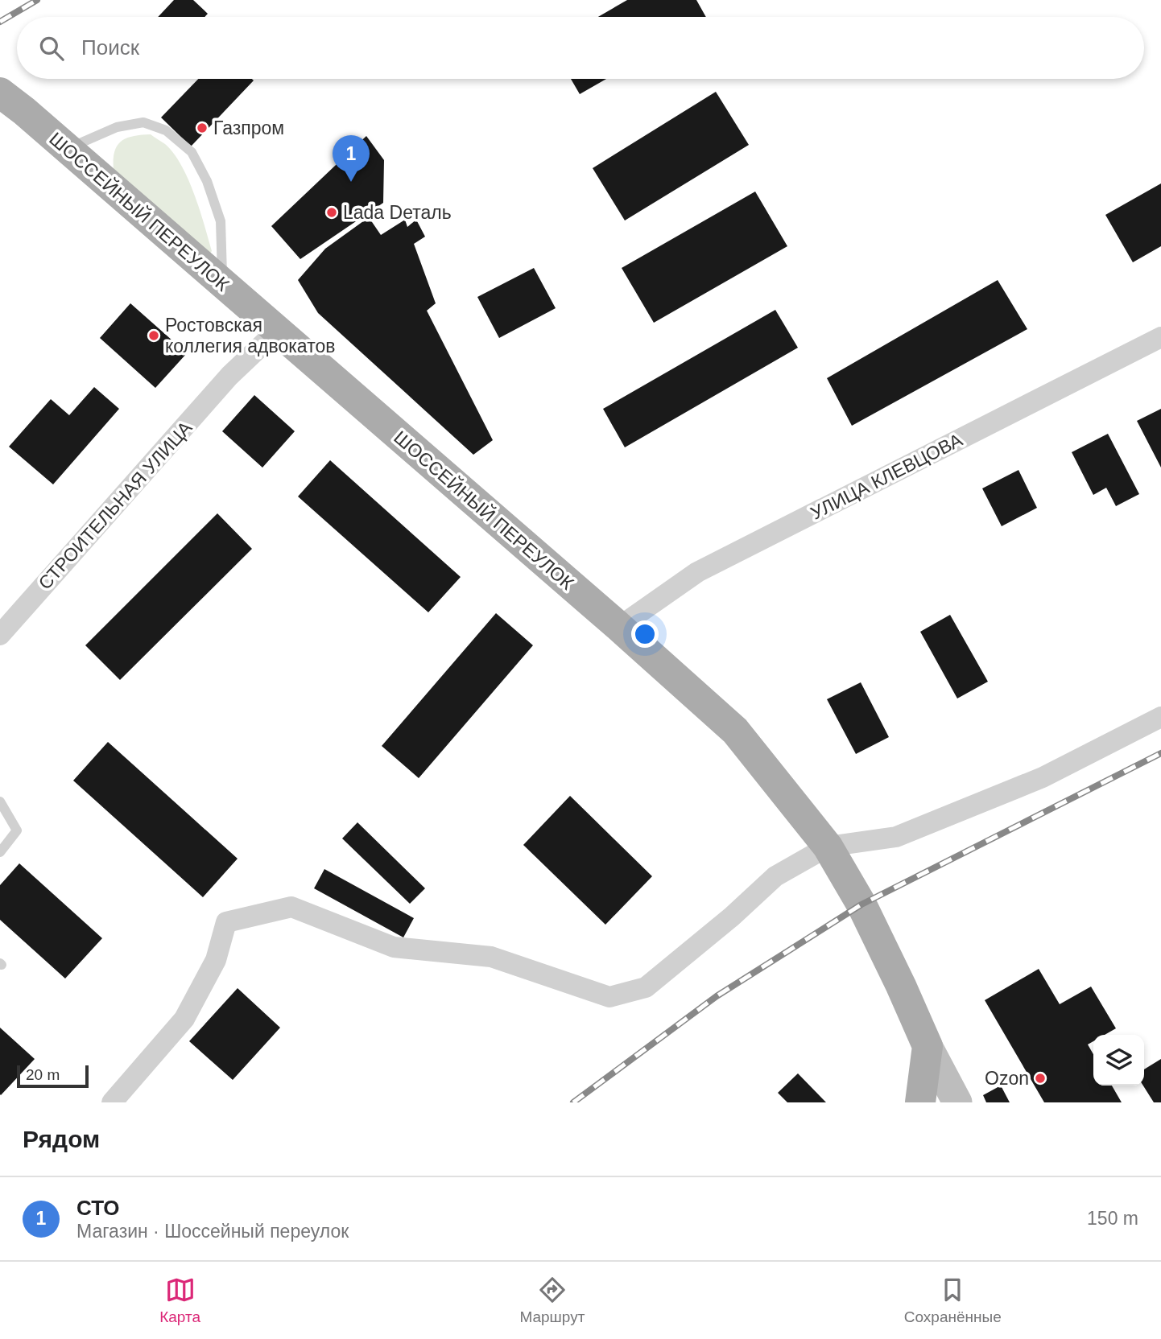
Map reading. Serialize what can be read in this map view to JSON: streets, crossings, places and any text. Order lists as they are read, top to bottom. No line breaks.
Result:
{"streets":{"main road":["ШОССЕЙНЫЙ ПЕРЕУЛОК"],"street":["УЛИЦА КЛЕВЦОВА","СТРОИТЕЛЬНАЯ УЛИЦА"]},"crossings":[["ШОССЕЙНЫЙ ПЕРЕУЛОК","УЛИЦА КЛЕВЦОВА"],["ШОССЕЙНЫЙ ПЕРЕУЛОК","СТРОИТЕЛЬНАЯ УЛИЦА"]],"places":["Газпром","Lada Dеталь","Ростовская коллегия адвокатов","Ozon"],"scale_bar":"20 m","page":{"search":"Поиск","pins":"1","scale":"20 m","heading":"Рядом","list":[{"mark":"1","name":"СТО","note":"Магазин · Шоссейный переулок","value":"150 m"}],"nav":["Карта","Маршрут","Сохранённые"]}}
